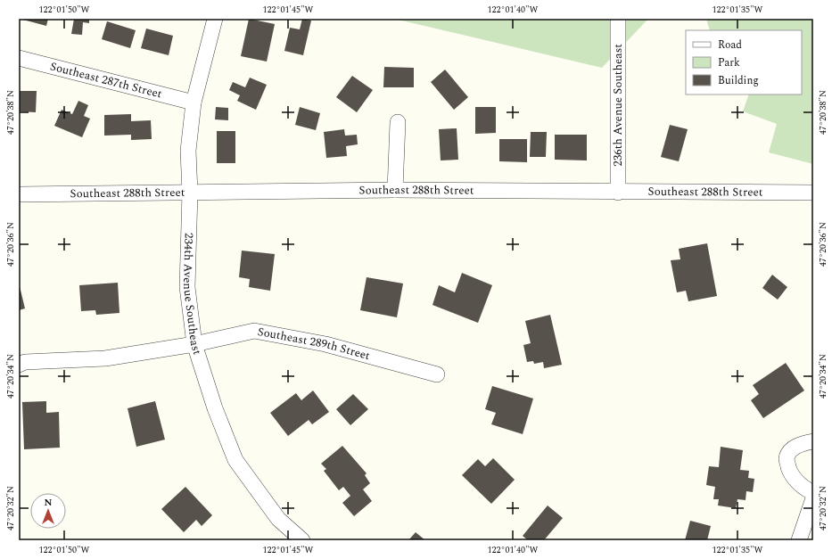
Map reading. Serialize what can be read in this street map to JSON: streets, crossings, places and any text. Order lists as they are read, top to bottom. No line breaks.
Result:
{"streets":{"street":["Southeast 287th Street","236th Avenue Southeast","Southeast 288th Street","234th Avenue Southeast","Southeast 289th Street"]},"crossings":[["Southeast 287th Street","234th Avenue Southeast"],["236th Avenue Southeast","Southeast 288th Street"],["Southeast 288th Street","234th Avenue Southeast"],["234th Avenue Southeast","Southeast 289th Street"]],"legend":["Road","Park","Building"],"north":"top","coordinates":["122°01'50\"W","122°01'45\"W","122°01'40\"W","122°01'35\"W","47°20'38\"N","47°20'36\"N","47°20'34\"N","47°20'32\"N"]}
